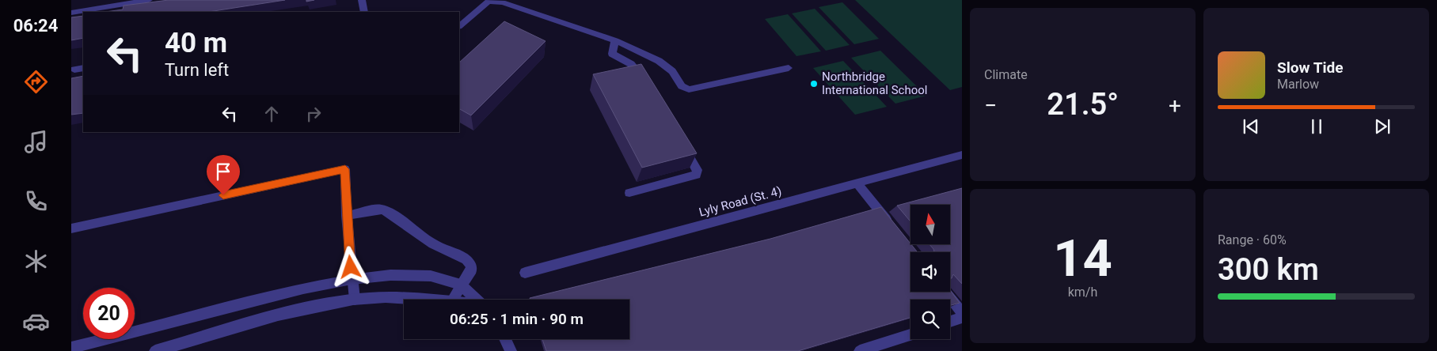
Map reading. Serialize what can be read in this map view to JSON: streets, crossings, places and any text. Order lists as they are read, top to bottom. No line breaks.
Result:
{"streets":{"street":["Lyly Road (St. 4)"]},"places":["Northbridge International School"],"north":"top","page":{"tabs":"06:24","tile":["Climate",["14","km/h"],["Range · 60%","300 km"]],"turn":["40 m","Turn left"],"song":["Slow Tide","Marlow"],"heat":["−","21.5°","+"],"limit":"20","trip":"06:25 · 1 min · 90 m"}}
